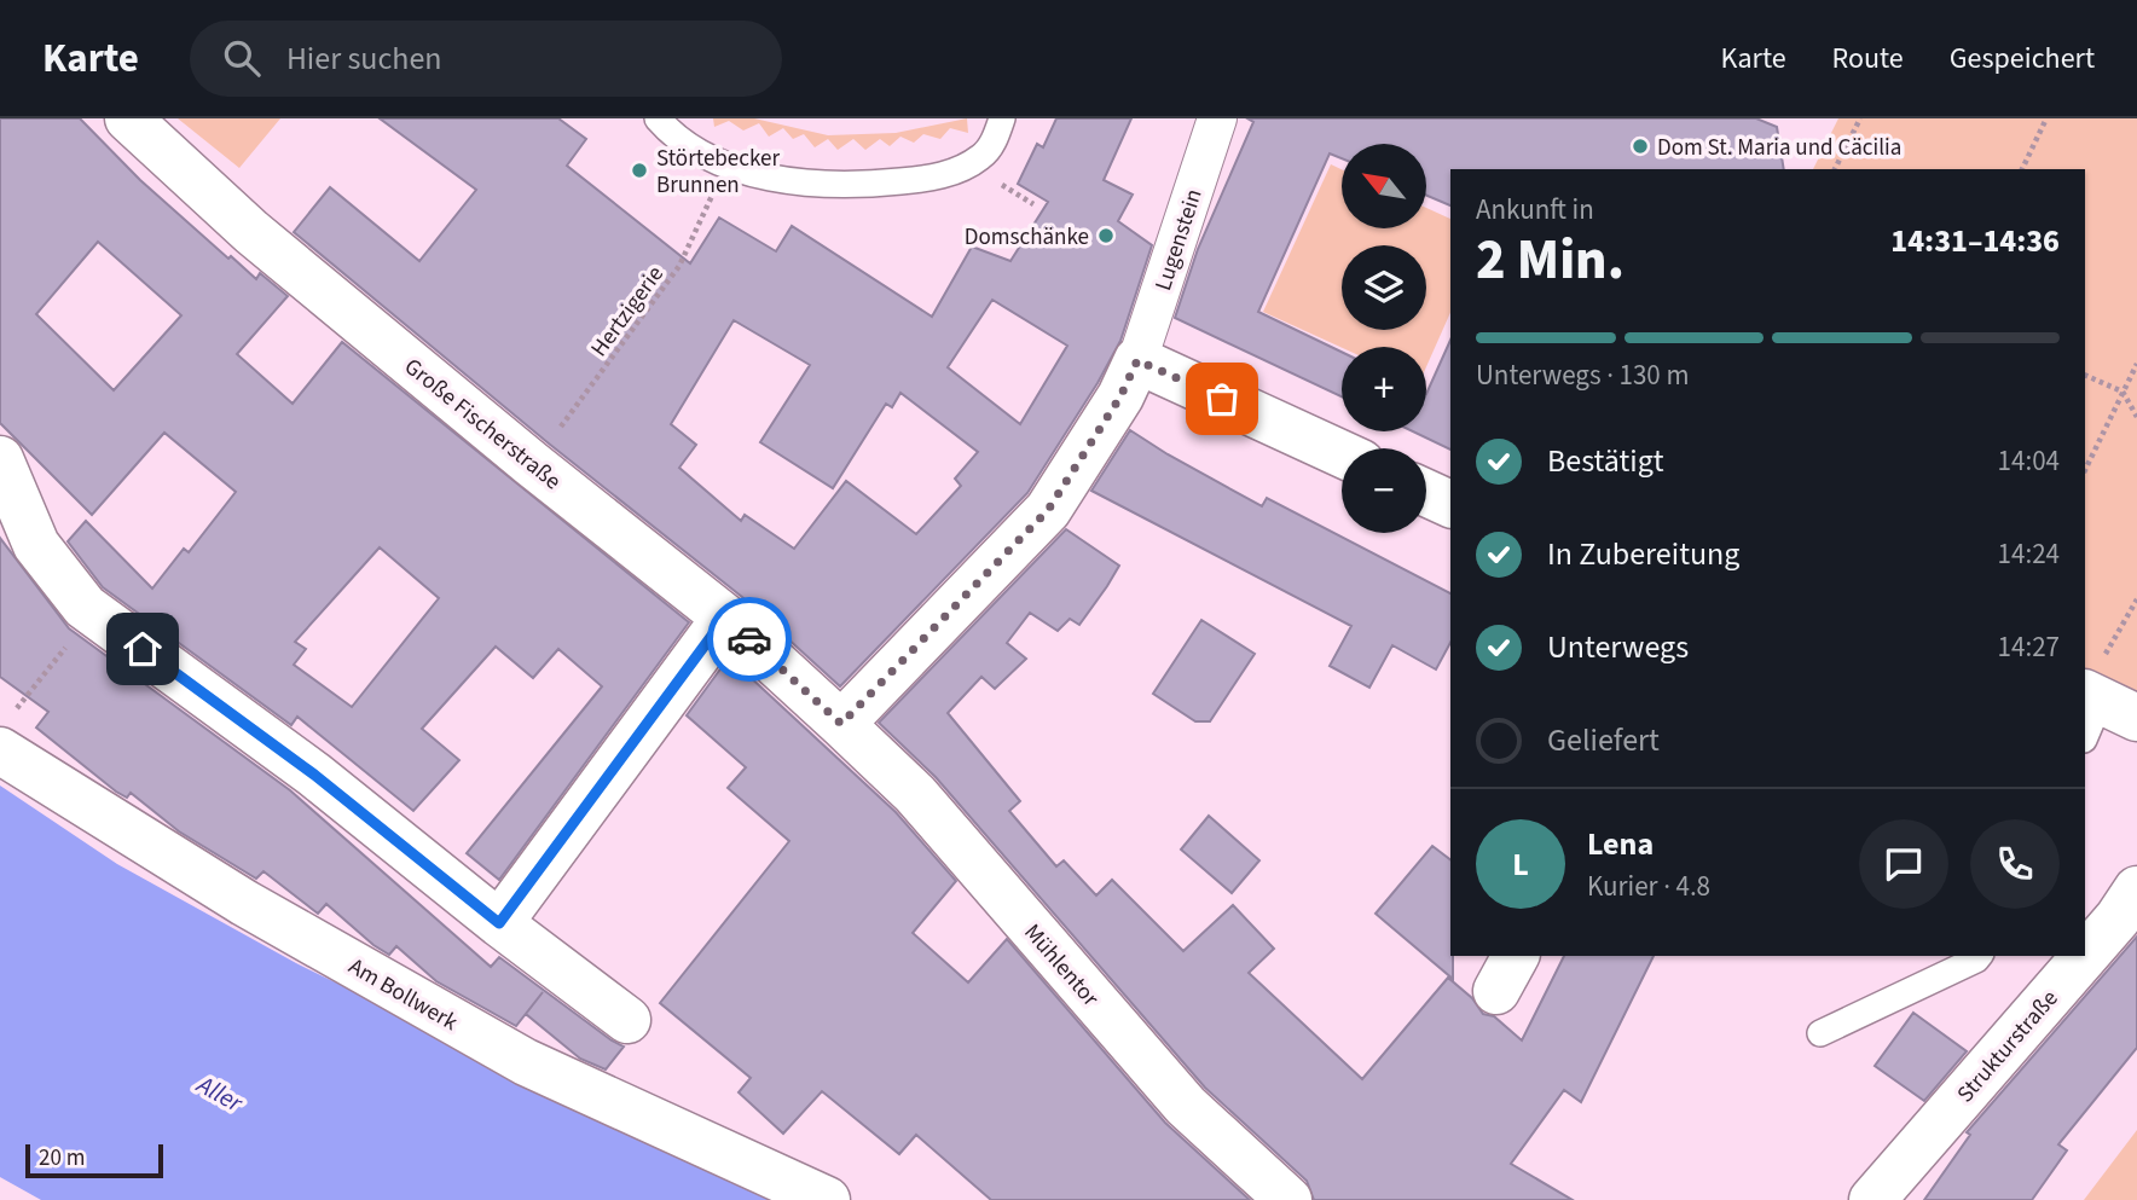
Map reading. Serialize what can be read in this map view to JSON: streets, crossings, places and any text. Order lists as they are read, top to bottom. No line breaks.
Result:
{"streets":{"street":["Lugenstein","Große Fischerstraße","Mühlentor","Am Bollwerk","Strukturstraße"],"path":["Hertzigerie"]},"crossings":[["Hertzigerie","Große Fischerstraße"],["Große Fischerstraße","Mühlentor"]],"water":["Aller"],"places":["Dom St. Maria und Cäcilia","Störtebecker Brunnen","Domschänke"],"scale_bar":"20 m","north":"top left","page":{"header":"Karte","search":"Hier suchen","nav":["Karte","Route","Gespeichert"],"map_buttons":["+","−"],"heading":["2 Min.","Ankunft in","14:31–14:36"],"panel":["Lena","Kurier · 4.8"],"bar":"Unterwegs · 130 m","list":[["Bestätigt","14:04"],["In Zubereitung","14:24"],["Unterwegs","14:27"],"Geliefert"],"round":"L","scale":"20 m"}}
